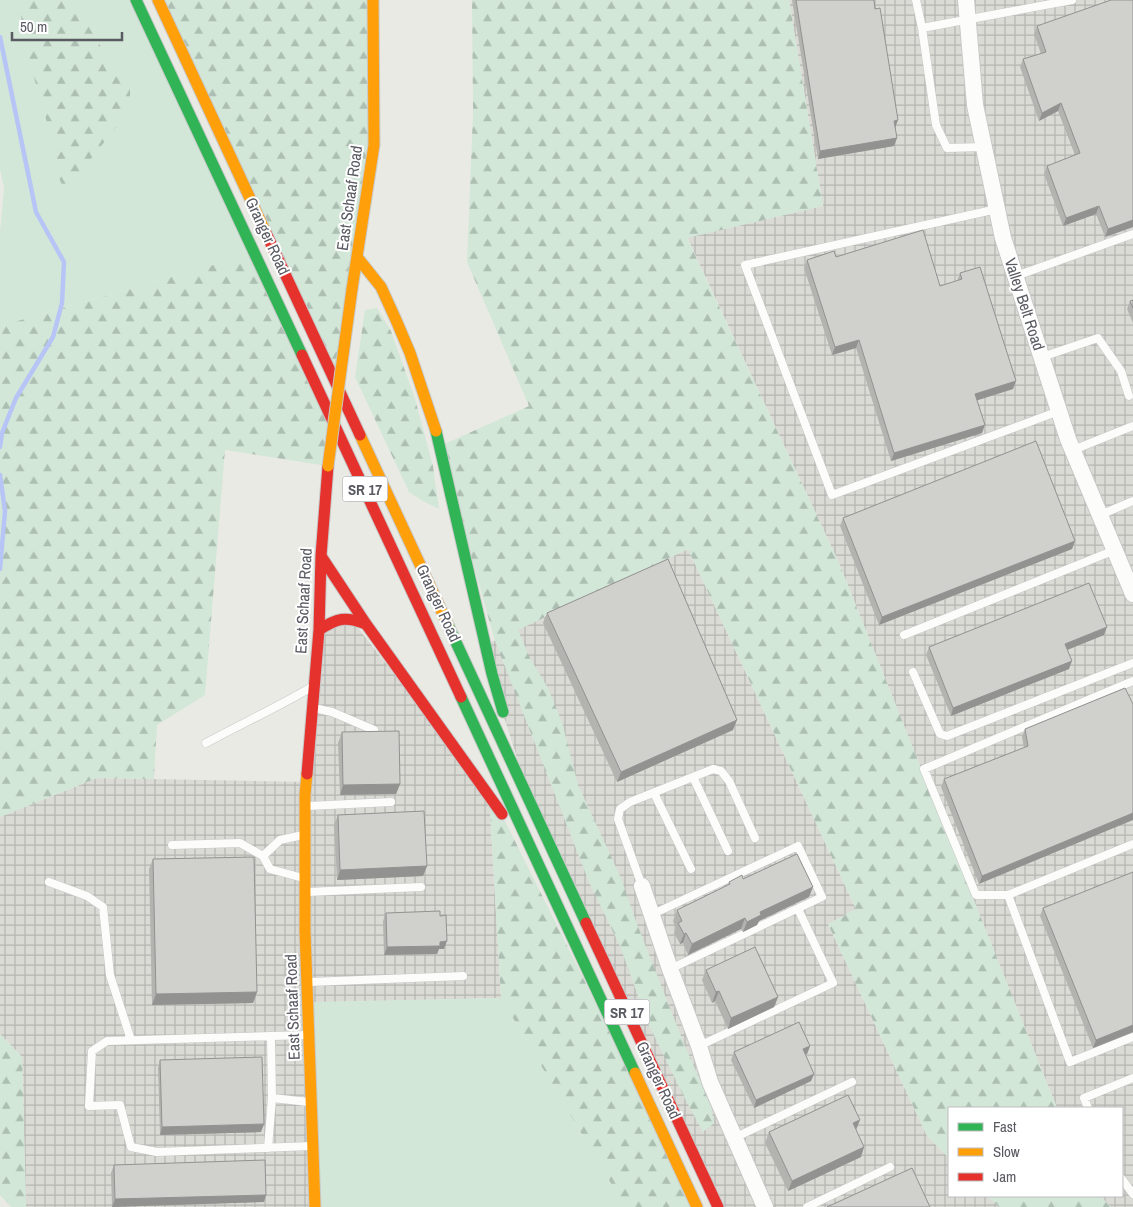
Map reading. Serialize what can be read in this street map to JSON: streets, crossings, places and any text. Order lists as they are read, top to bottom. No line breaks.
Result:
{"streets":{"main road":["East Schaaf Road","Granger Road","SR 17"],"street":["Valley Belt Road"]},"legend":["Fast","Slow","Jam"],"scale_bar":"50 m"}
